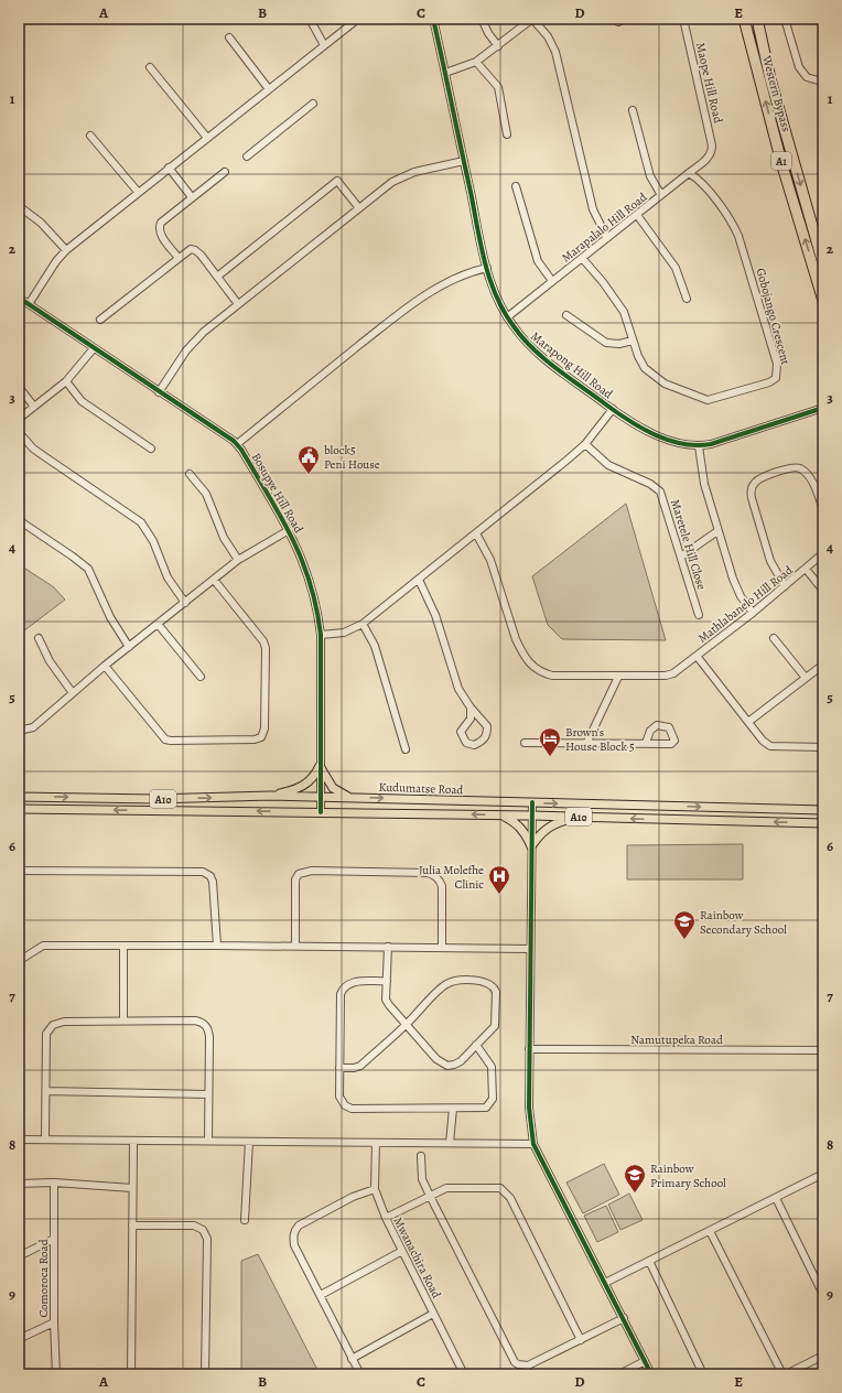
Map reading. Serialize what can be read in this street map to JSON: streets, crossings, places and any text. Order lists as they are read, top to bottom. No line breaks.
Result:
{"streets":{"highway":["Western Bypass","A1"],"main road":["Kudumatse Road","A10"],"street":["Maope Hill Road","Marapalalo Hill Road","Gobojango Crescent","Marapong Hill Road","Bosupye Hill Road","Maretele Hill Close","Mathlabanelo Hill Road","Namutupeka Road","Mwanachira Road","Comoroca Road"]},"crossings":[["Maope Hill Road","Marapalalo Hill Road"],["Marapalalo Hill Road","Gobojango Crescent"],["Marapalalo Hill Road","Marapong Hill Road"],["Bosupye Hill Road","Kudumatse Road"]],"places":{"public building":["block5 Peni House"],"hotel":["Brown's House Block 5"],"hospital":["Julia Molefhe Clinic"],"school or university":["Rainbow Secondary School","Rainbow Primary School"]},"grid":{"columns":["A","B","C","D","E"],"rows":["1","2","3","4","5","6","7","8","9"]}}
